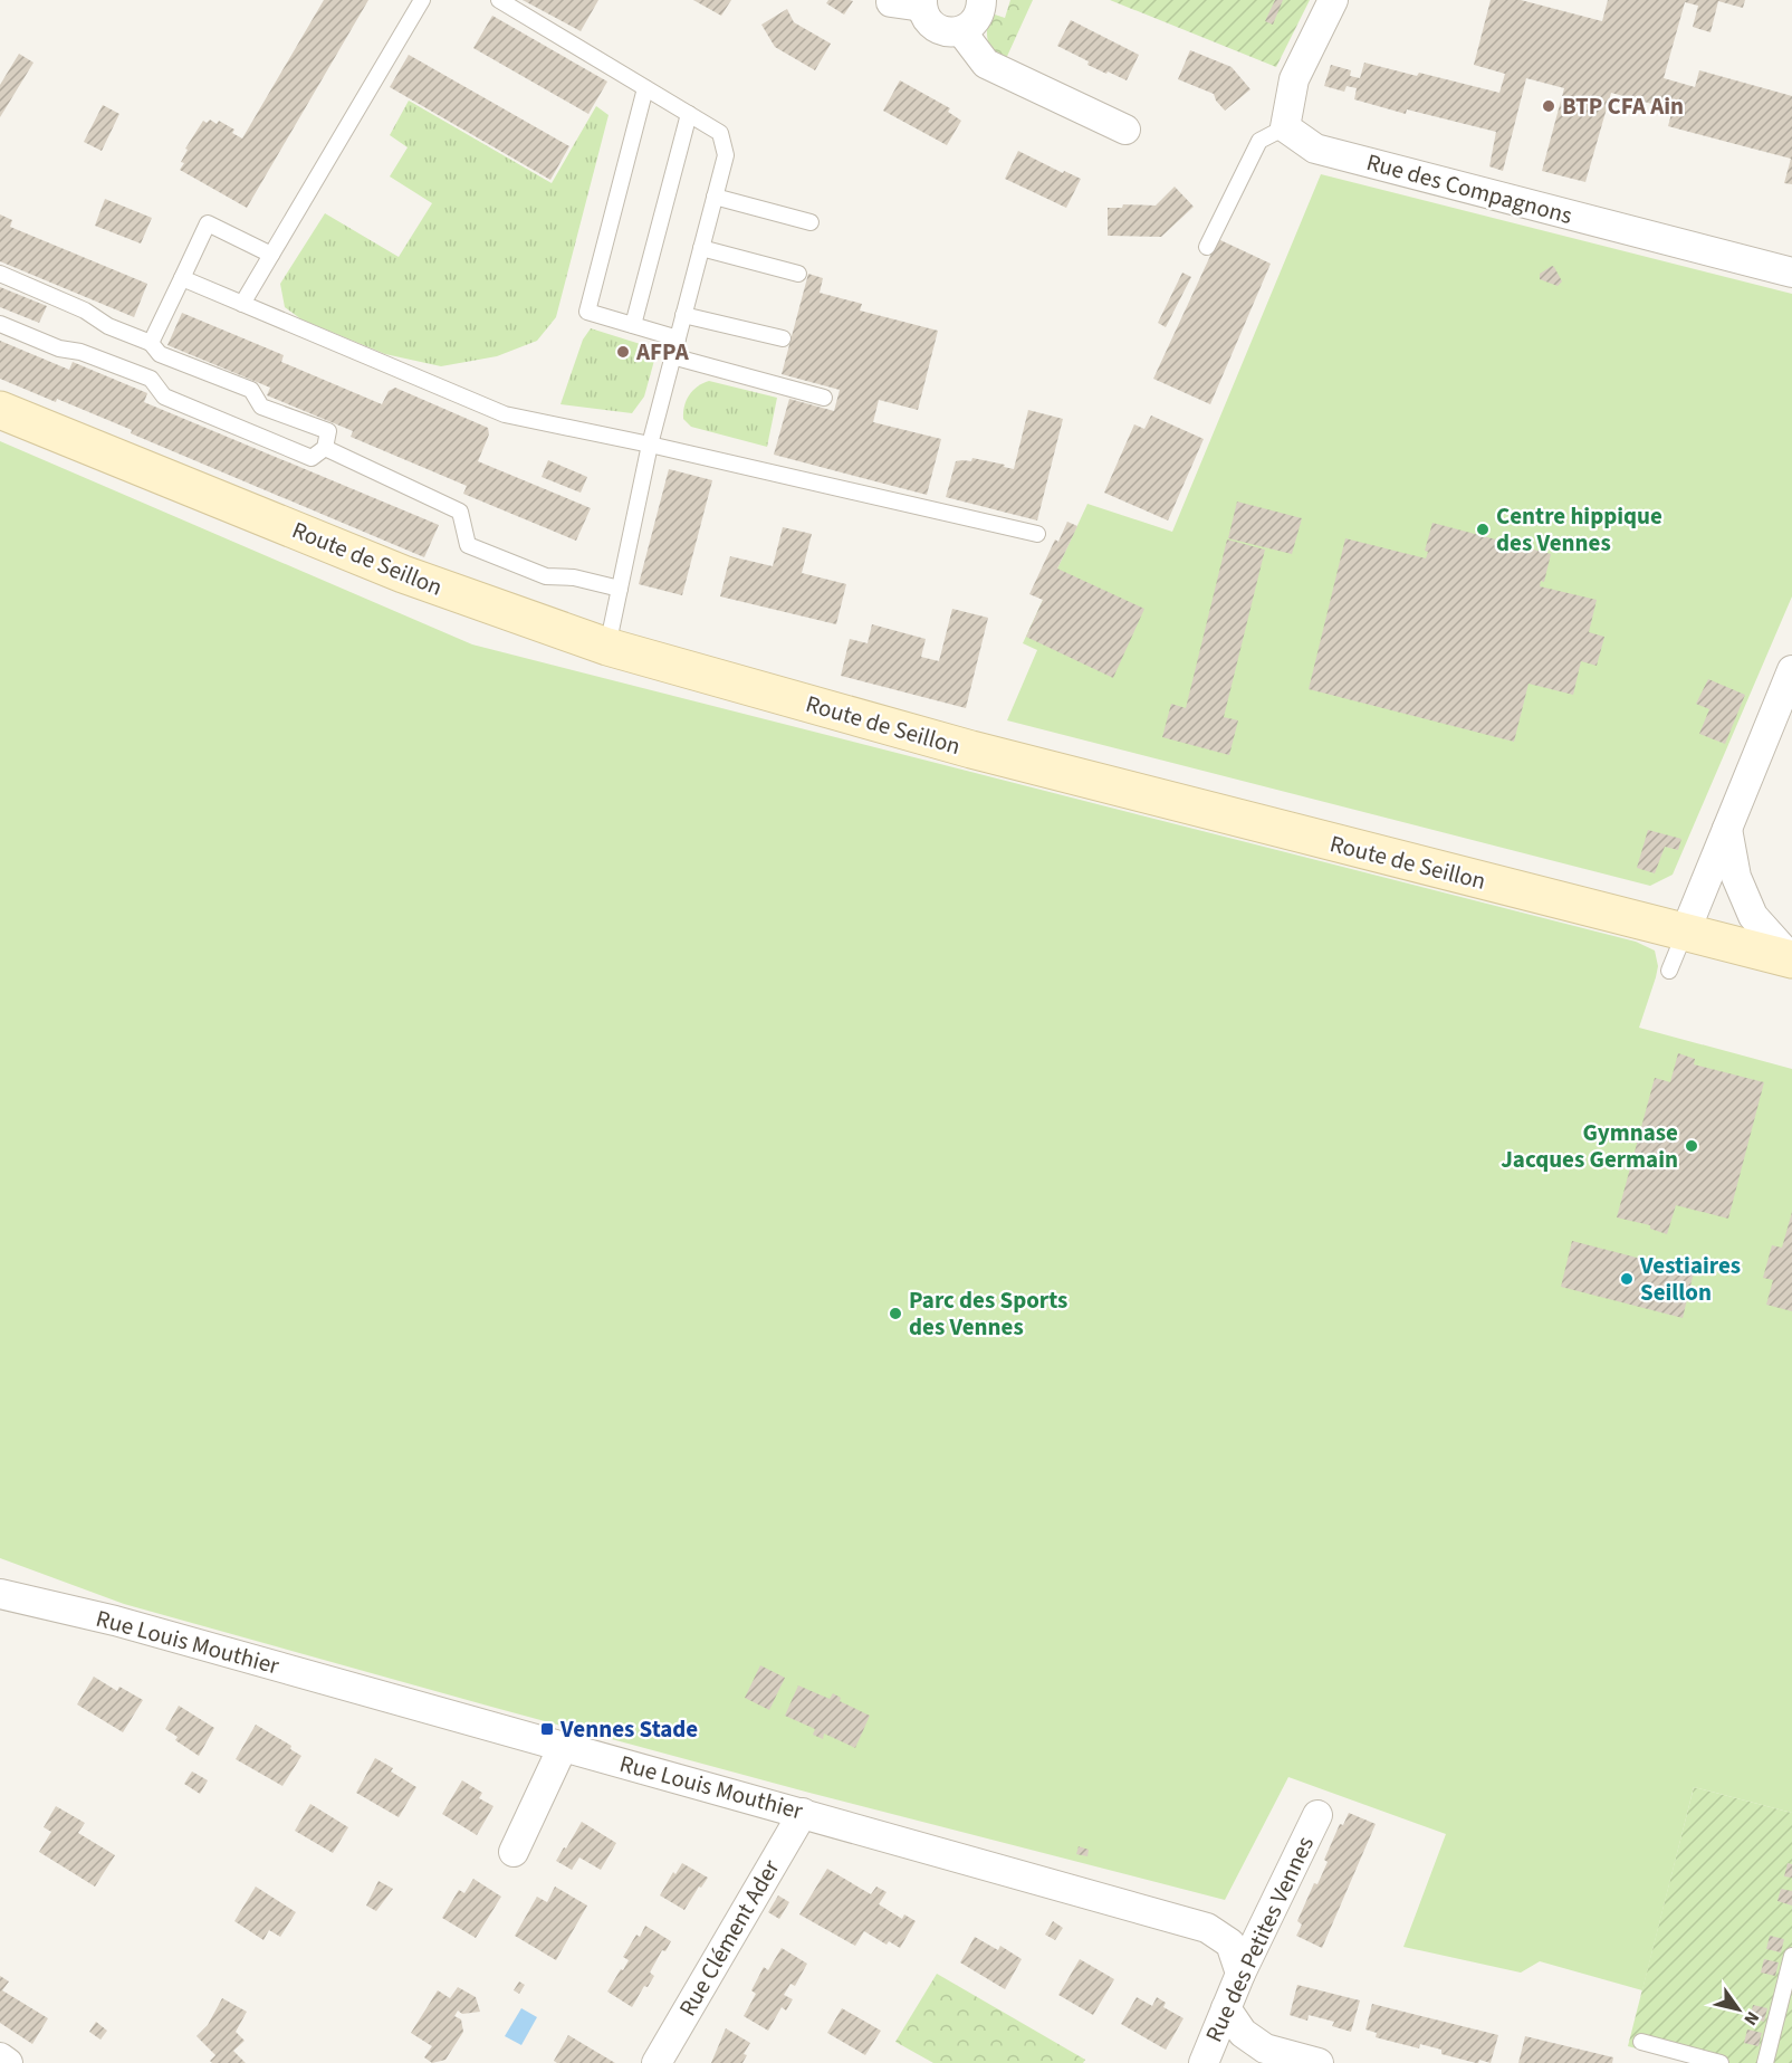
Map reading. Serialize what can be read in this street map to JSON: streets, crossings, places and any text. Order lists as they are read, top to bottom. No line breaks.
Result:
{"streets":{"street":["Rue des Compagnons","Route de Seillon","Rue Louis Mouthier","Rue Clément Ader","Rue des Petites Vennes"]},"crossings":[["Rue Louis Mouthier","Rue Clément Ader"],["Rue Louis Mouthier","Rue des Petites Vennes"]],"places":{"other":["BTP CFA Ain","AFPA","Centre hippique des Vennes","Gymnase Jacques Germain","Vestiaires Seillon","Parc des Sports des Vennes"],"transit":["Vennes Stade"]},"north":"bottom right"}
